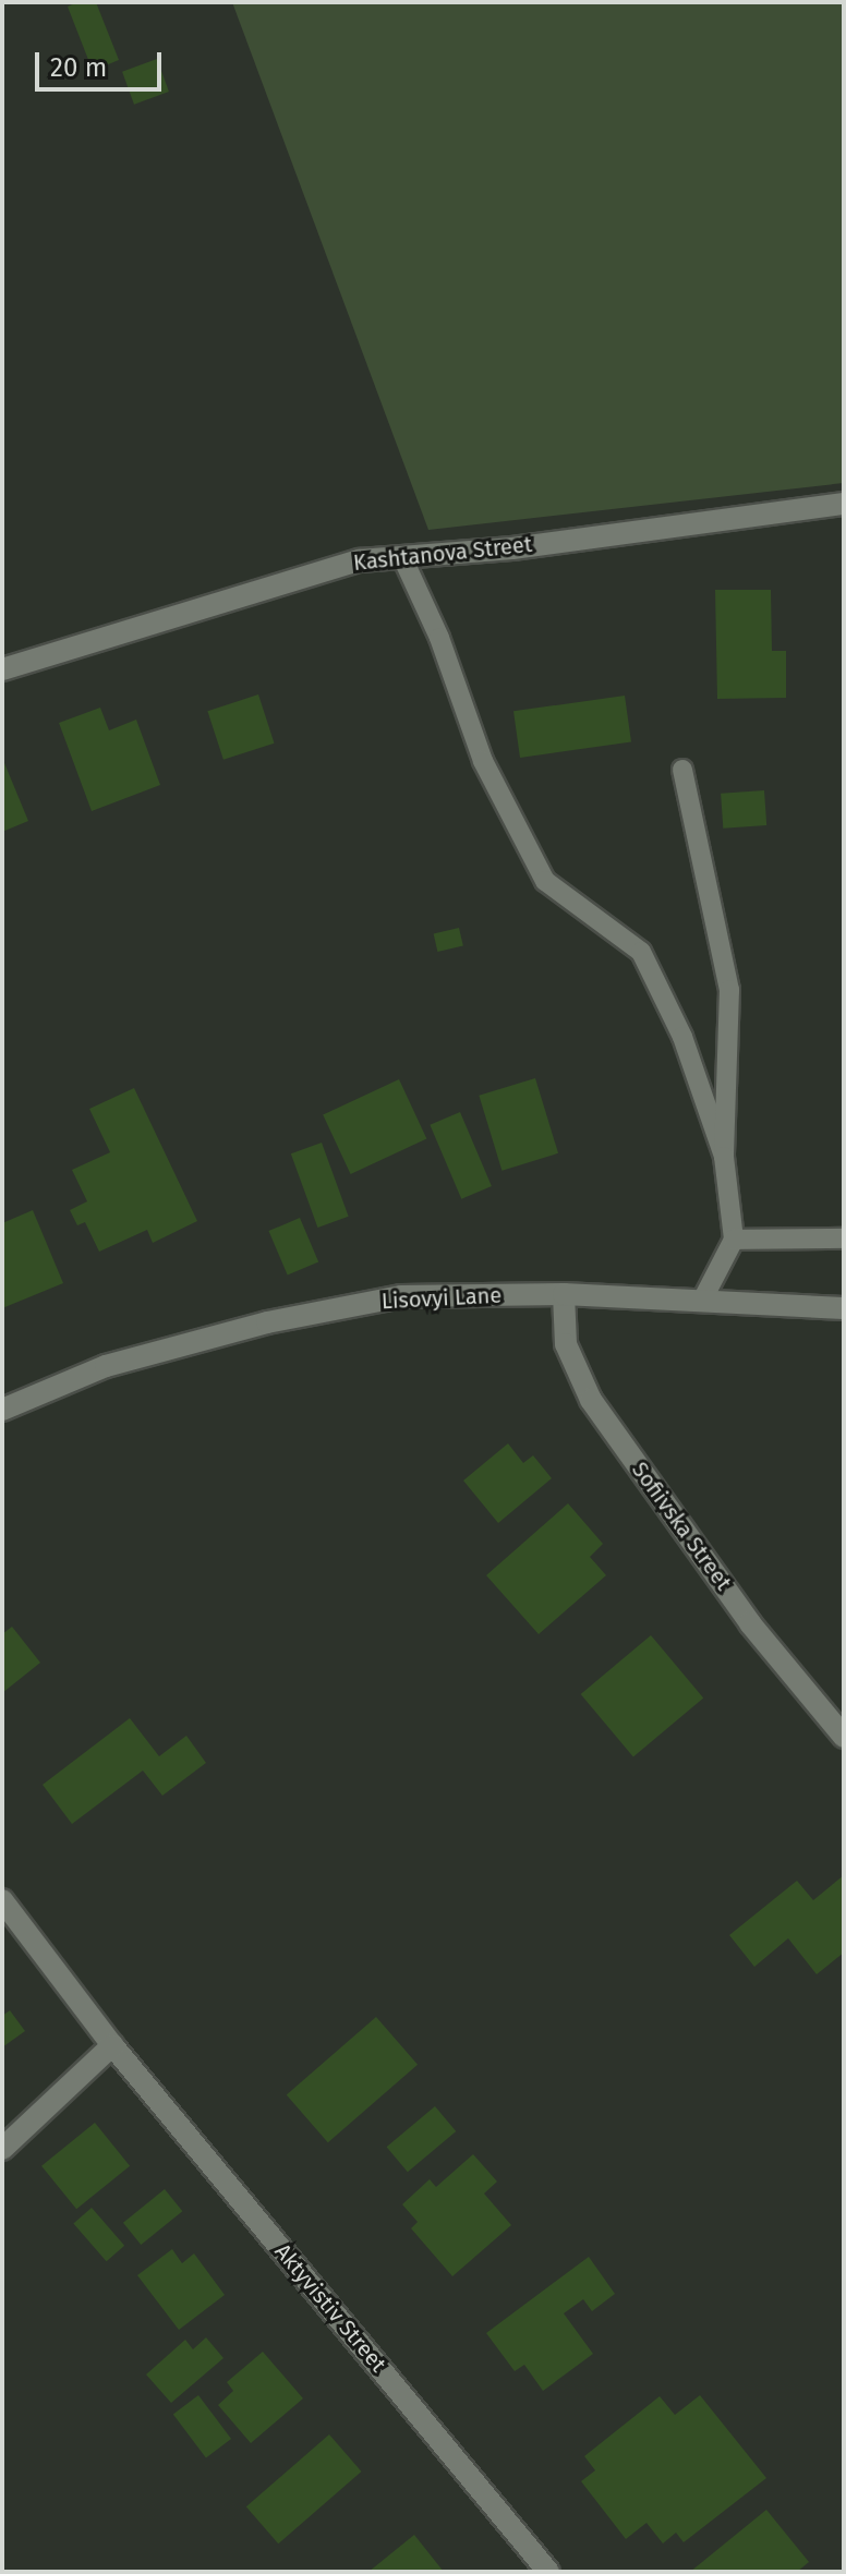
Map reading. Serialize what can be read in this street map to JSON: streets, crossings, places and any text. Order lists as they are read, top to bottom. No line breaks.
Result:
{"streets":{"street":["Kashtanova Street","Lisovyi Lane","Sofiivska Street","Aktyvistiv Street"]},"crossings":[["Lisovyi Lane","Sofiivska Street"]],"scale_bar":"20 m"}
